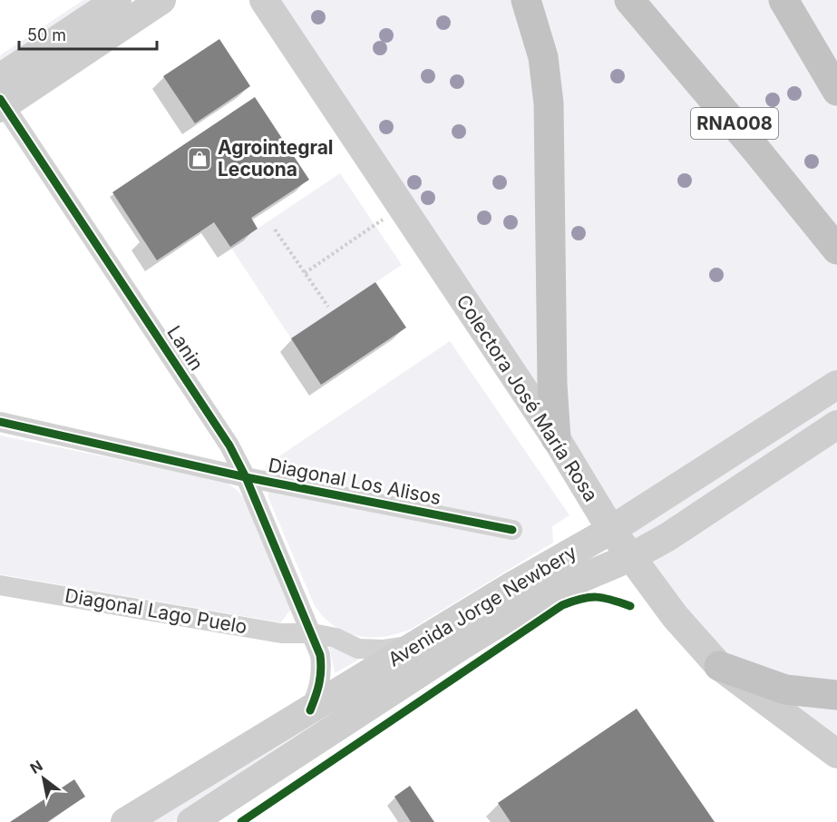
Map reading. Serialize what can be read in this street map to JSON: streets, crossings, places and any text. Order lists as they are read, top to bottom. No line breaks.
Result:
{"streets":{"highway":["RNA008"],"main road":["Colectora José María Rosa","Avenida Jorge Newbery"],"street":["Lanin","Diagonal Los Alisos","Diagonal Lago Puelo"]},"crossings":[["Lanin","Diagonal Los Alisos"],["Lanin","Diagonal Lago Puelo"],["Colectora José María Rosa","Avenida Jorge Newbery"],["Avenida Jorge Newbery","Diagonal Lago Puelo"]],"places":{"shop":["Agrointegral Lecuona"]},"scale_bar":"50 m","north":"top left"}
